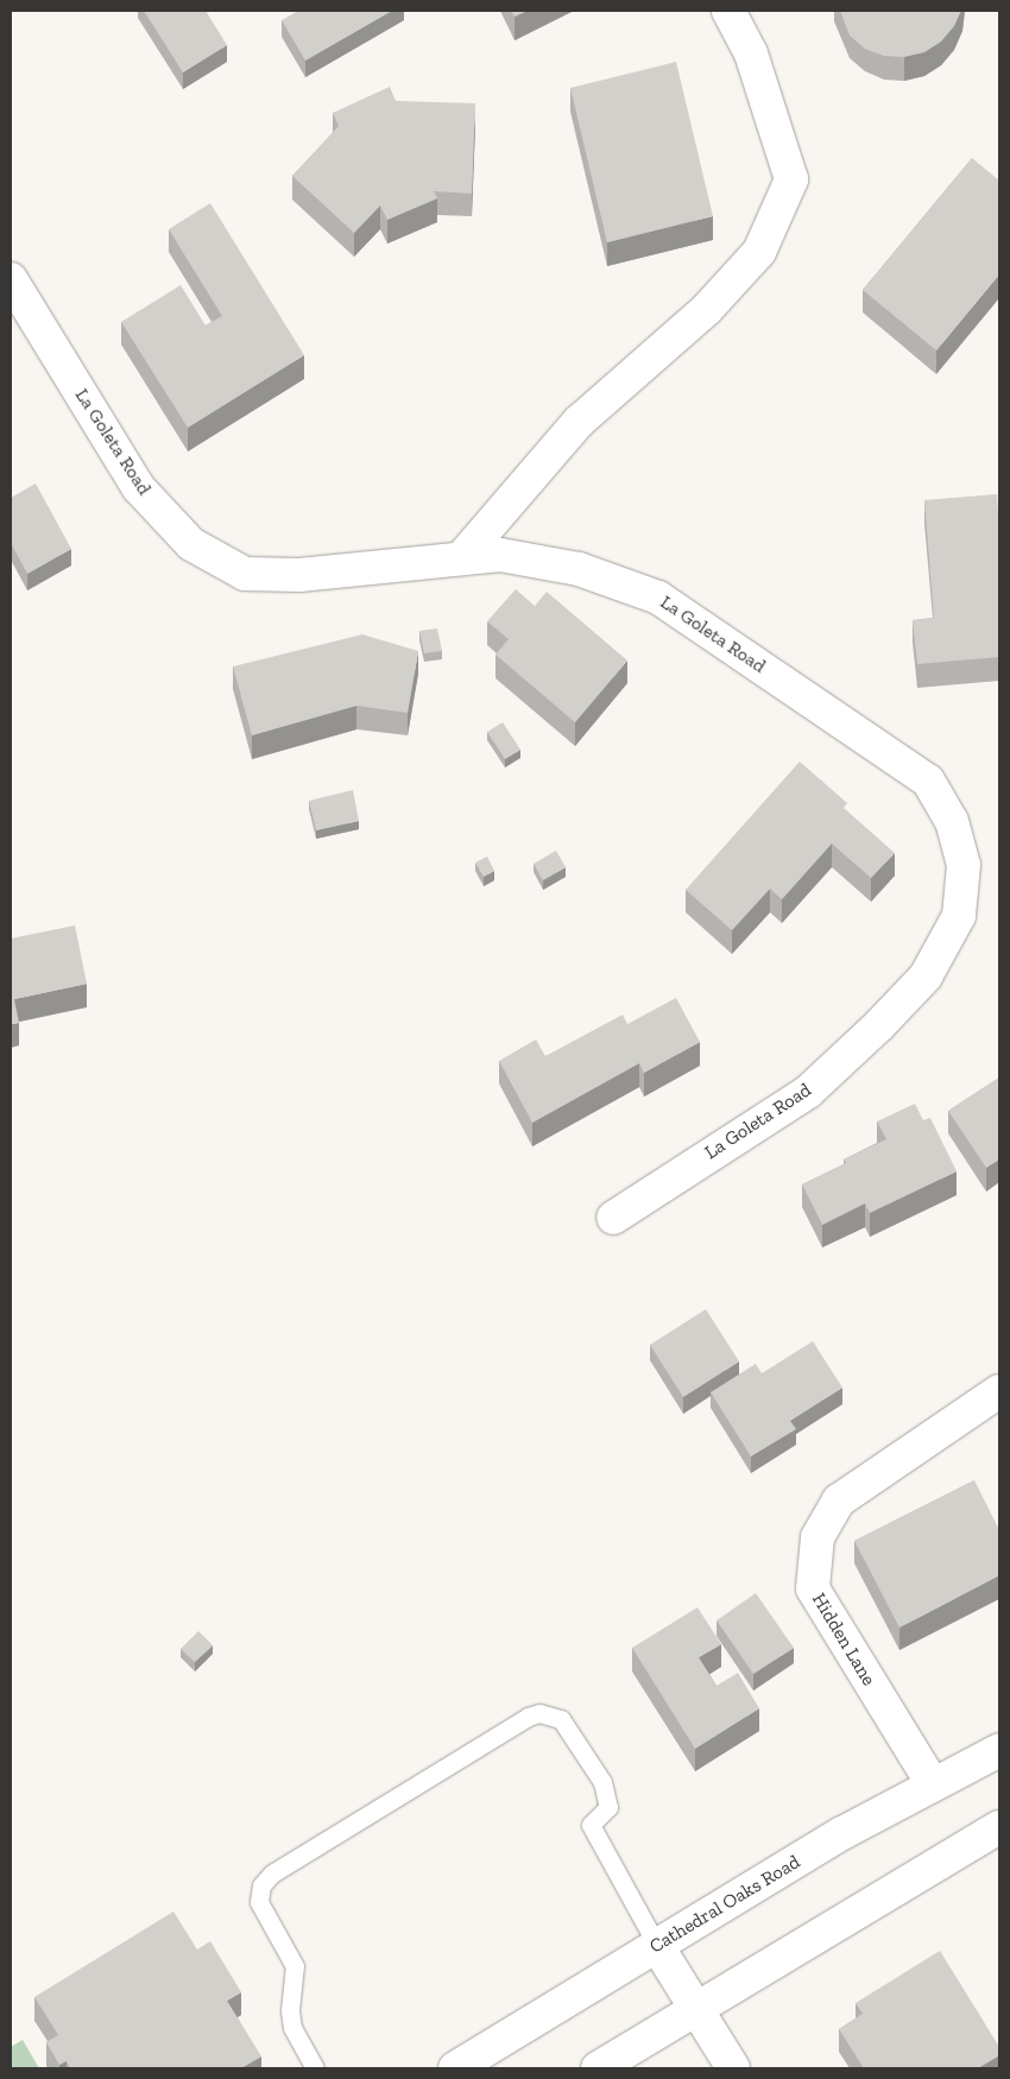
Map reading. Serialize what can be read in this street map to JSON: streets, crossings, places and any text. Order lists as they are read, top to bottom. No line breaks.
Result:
{"streets":{"street":["La Goleta Road","Hidden Lane","Cathedral Oaks Road"]},"crossings":[["Hidden Lane","Cathedral Oaks Road"]]}
